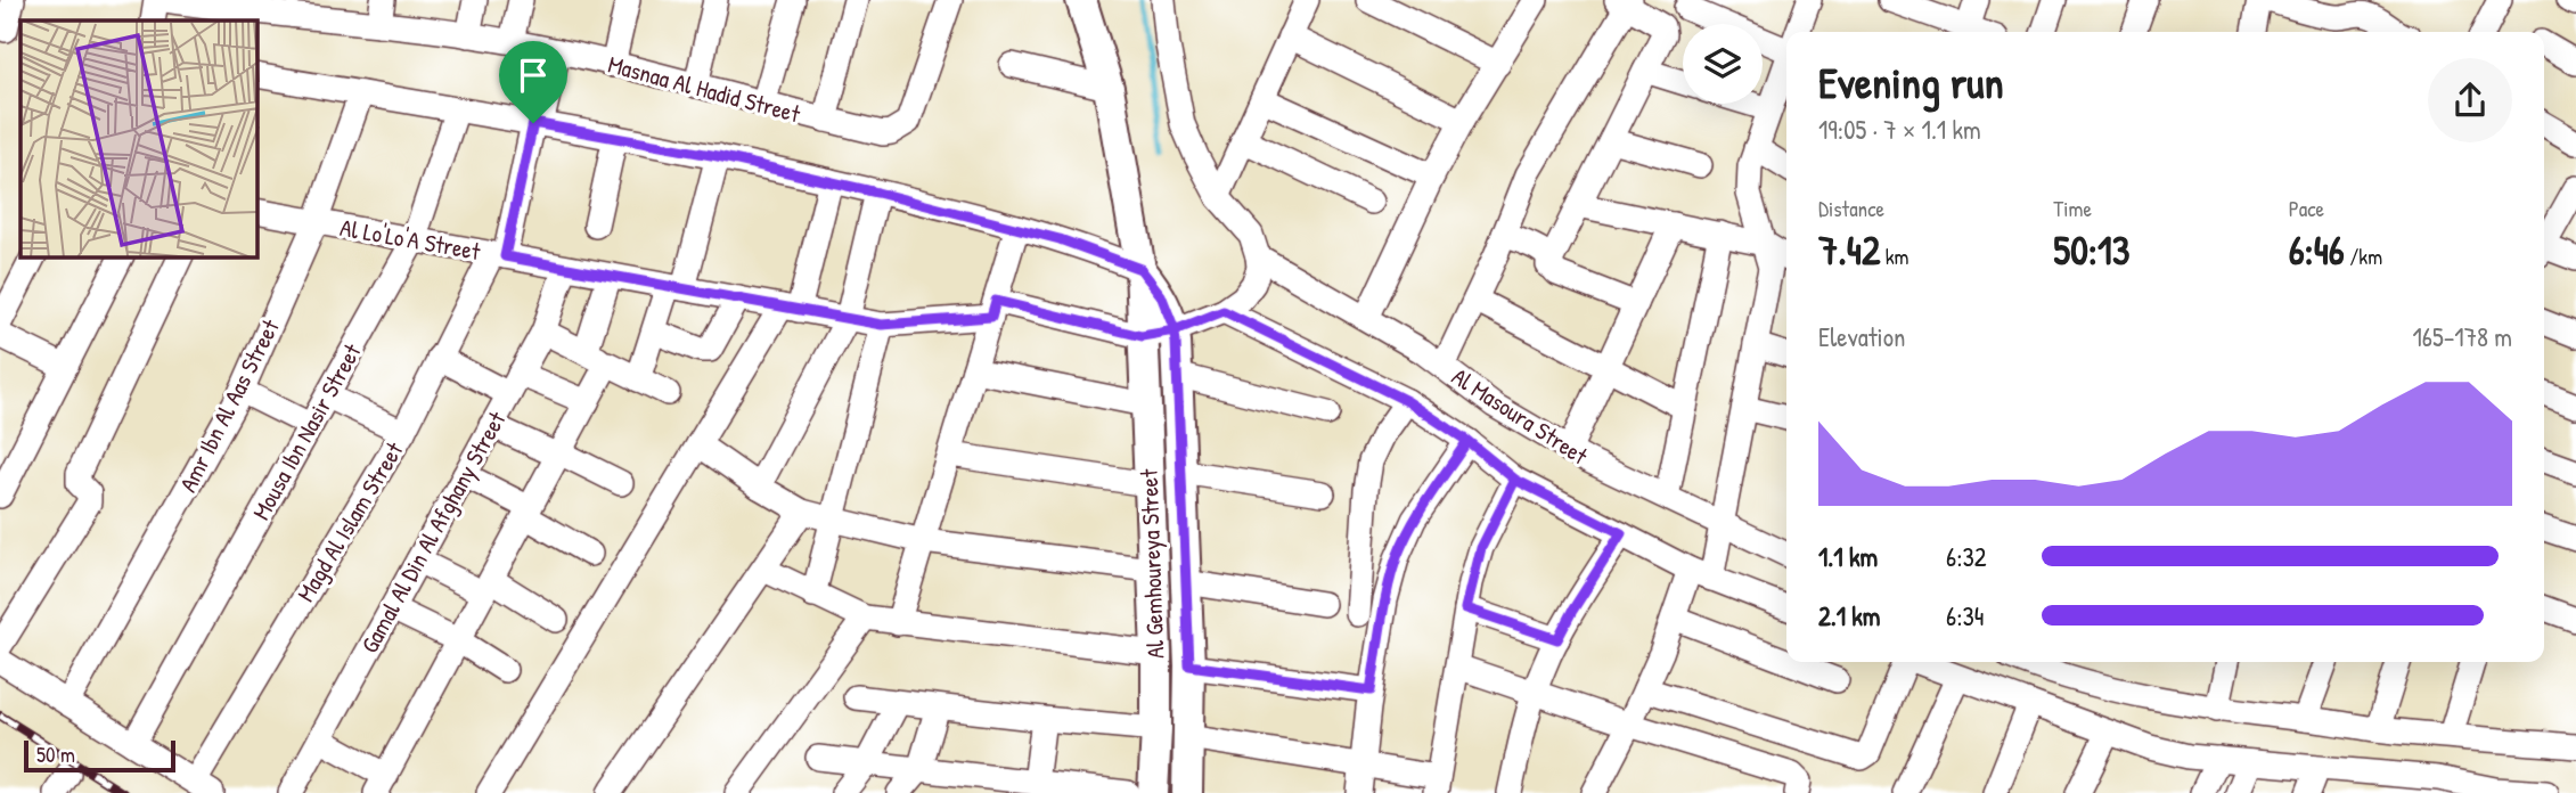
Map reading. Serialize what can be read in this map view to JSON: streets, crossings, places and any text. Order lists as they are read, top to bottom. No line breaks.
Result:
{"streets":{"main road":["Al Gemhoureya Street"],"street":["Masnaa Al Hadid Street","Al Lo'Lo'A Street","Amr Ibn Al Aas Street","Al Masoura Street","Mousa Ibn Nasir Street","Magd Al Islam Street","Gamal Al Din Al Afghany Street"]},"crossings":[["Masnaa Al Hadid Street","Magd Al Islam Street"],["Al Lo'Lo'A Street","Amr Ibn Al Aas Street"],["Al Lo'Lo'A Street","Mousa Ibn Nasir Street"],["Al Lo'Lo'A Street","Magd Al Islam Street"],["Al Lo'Lo'A Street","Gamal Al Din Al Afghany Street"],["Al Lo'Lo'A Street","Al Gemhoureya Street"]],"scale_bar":"50 m","page":{"heading":["Evening run","19:05 · 7 × 1.1 km"],"stats":[["Distance","7.42 km"],["Time","50:13"],["Pace","6:46 /km"]],"chart":["Elevation","165–178 m"],"list":[{"name":"1.1 km","note":"6:32"},{"name":"2.1 km","note":"6:34"}],"scale":"50 m"}}
